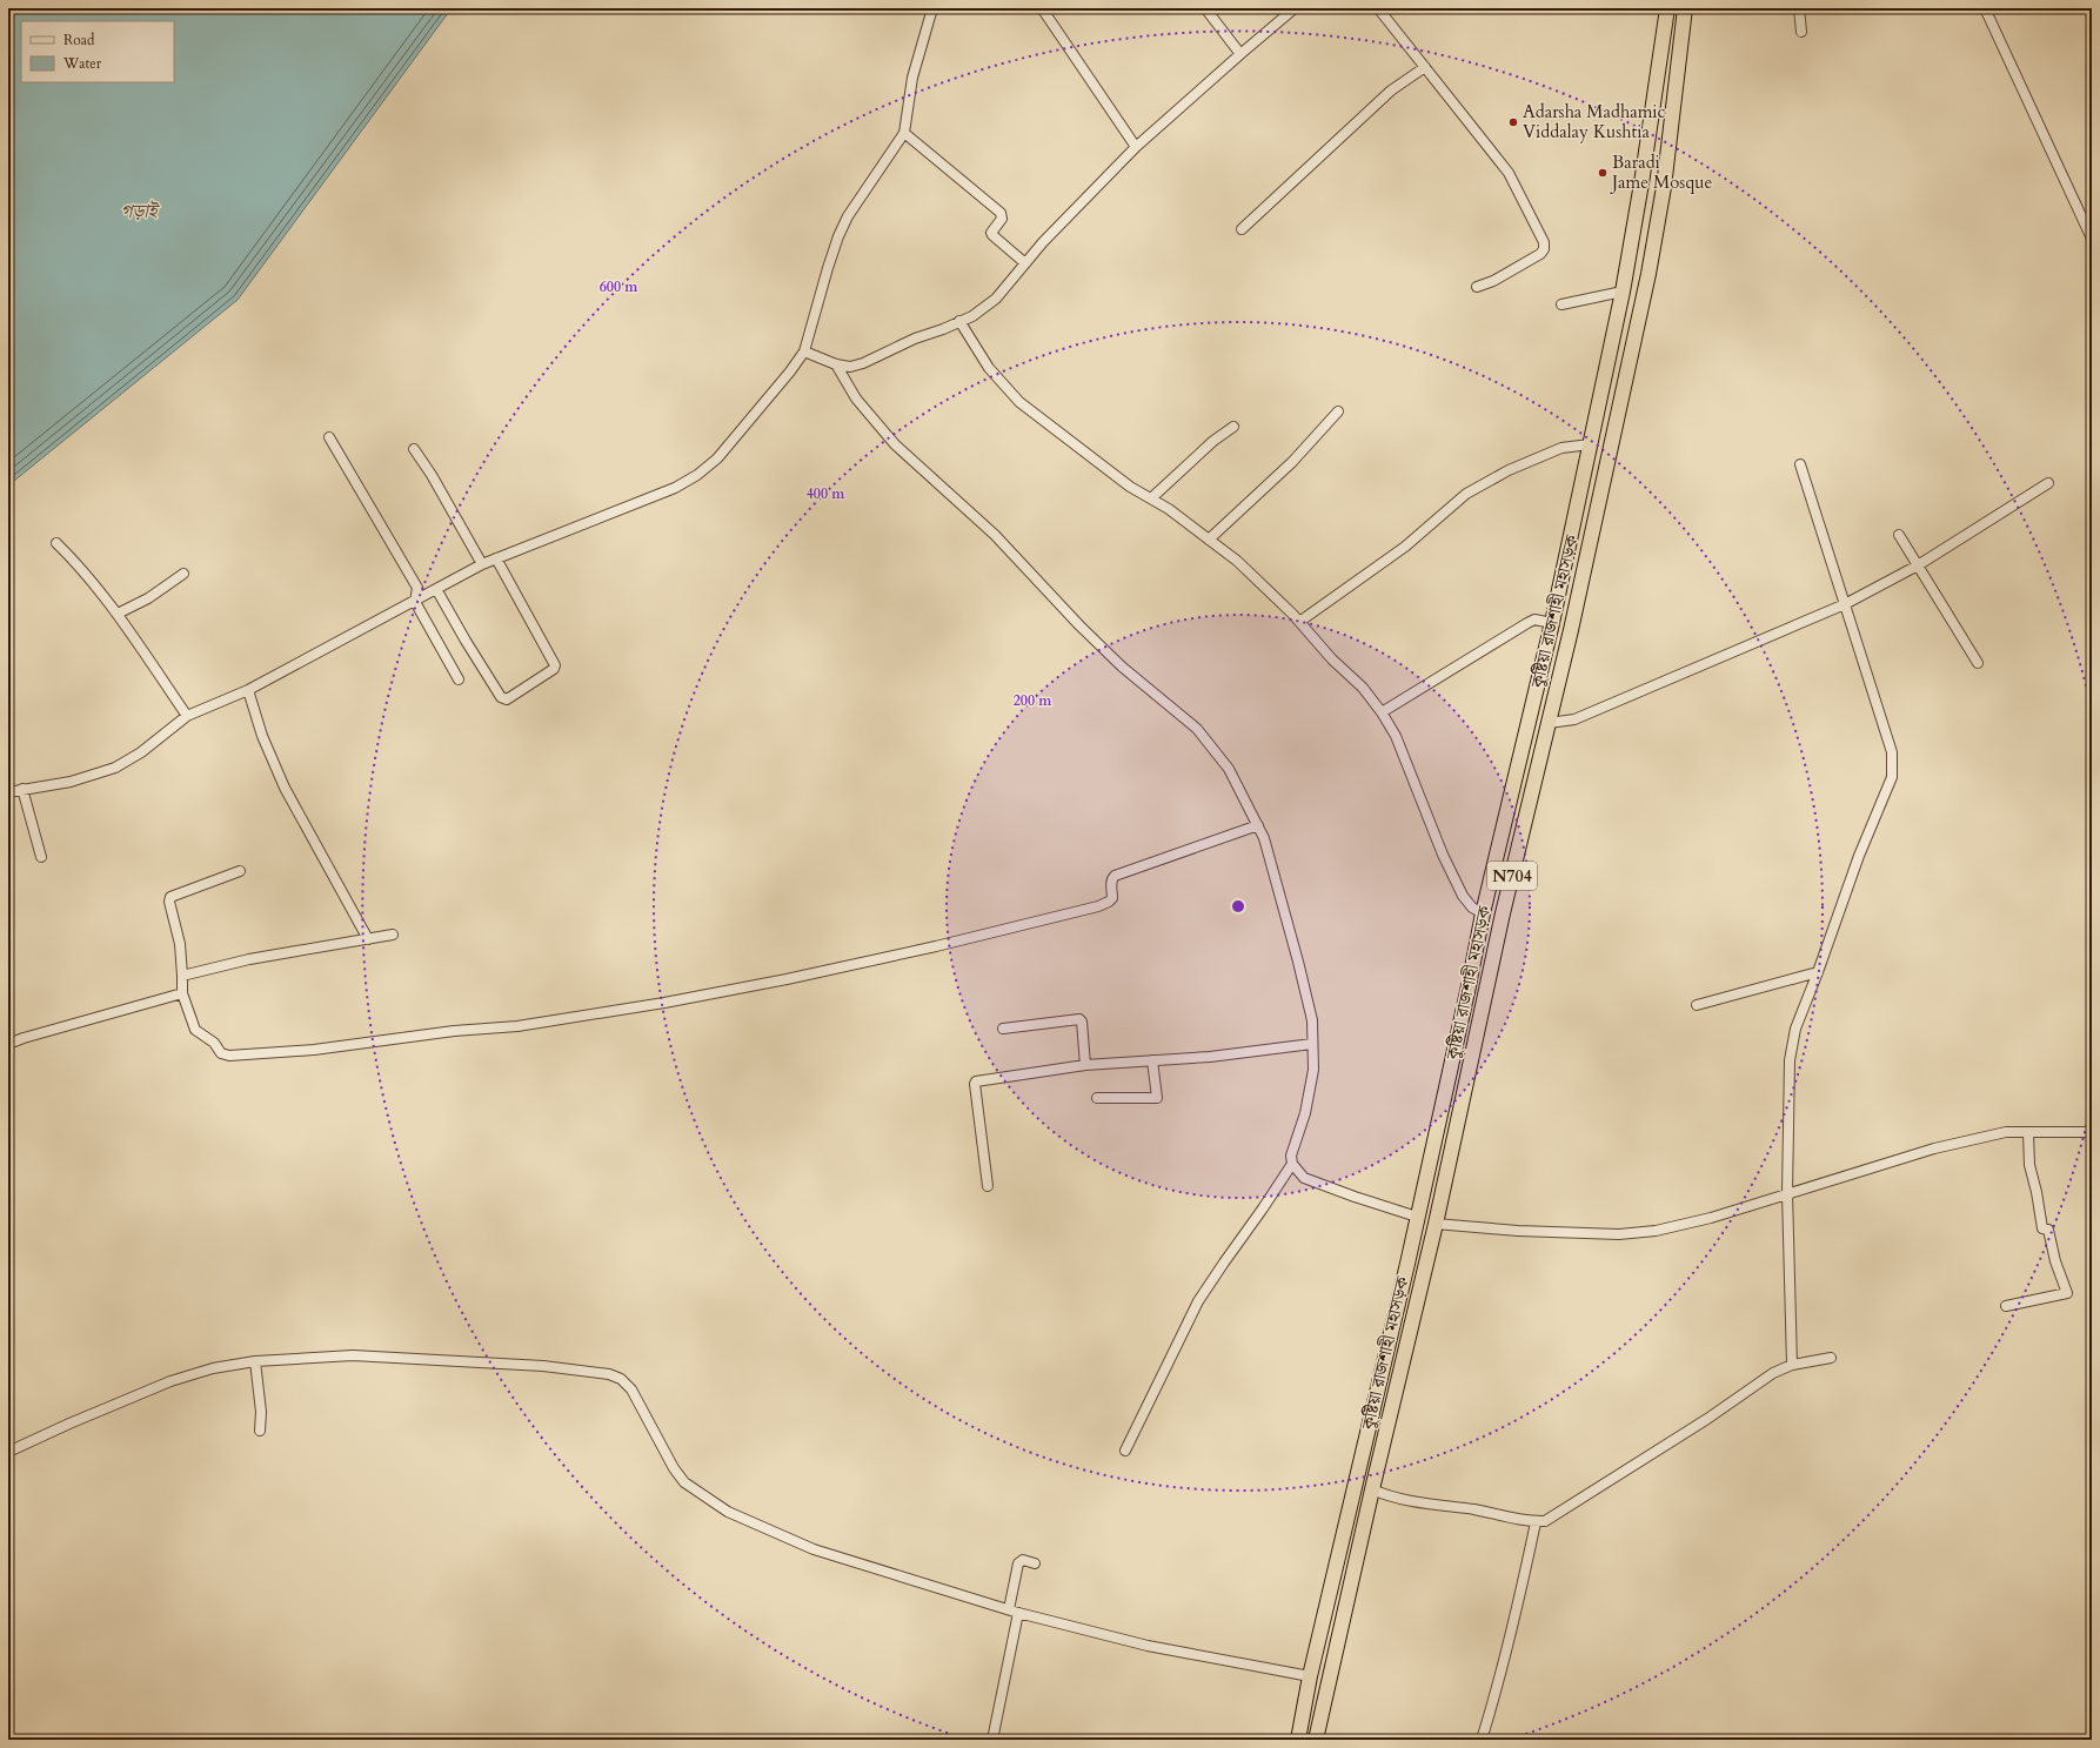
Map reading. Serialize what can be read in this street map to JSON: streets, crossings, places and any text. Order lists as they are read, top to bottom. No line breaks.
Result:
{"streets":{"highway":["কুষ্টিয়া রাজশাহী মহাসড়ক","N704"]},"water":["গড়াই"],"places":["Adarsha Madhamic Viddalay Kushtia","Baradi Jame Mosque"],"legend":["Road","Water"],"rings":["600 m","400 m","200 m"]}
